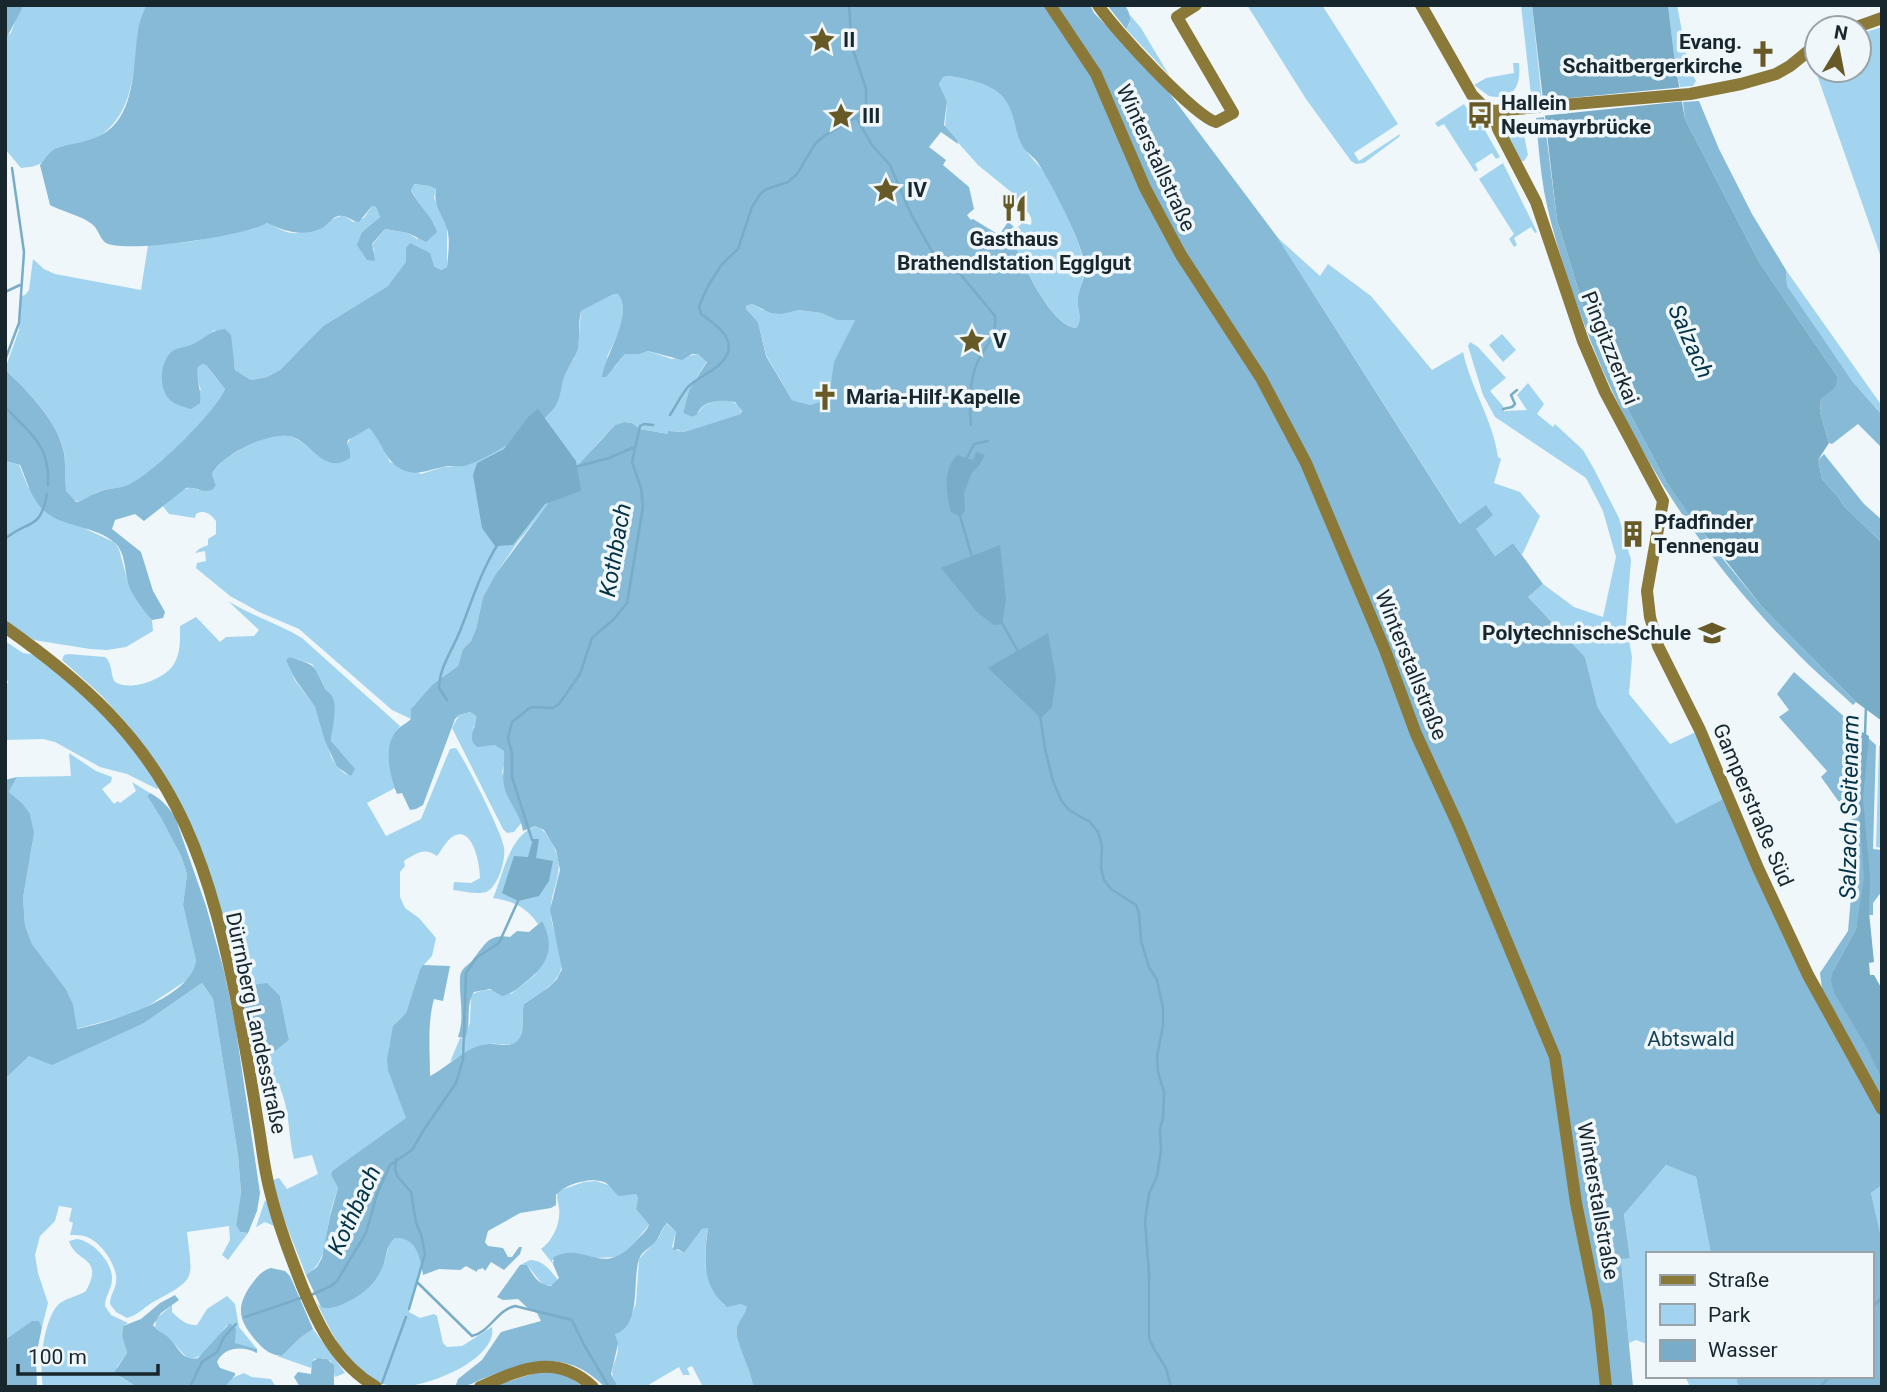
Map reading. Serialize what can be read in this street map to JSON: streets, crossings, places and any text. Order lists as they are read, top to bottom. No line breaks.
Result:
{"streets":{"street":["Winterstallstraße","Pingitzzerkai","Gamperstraße Süd","Dürrnberg Landesstraße"]},"crossings":[["Pingitzzerkai","Gamperstraße Süd"]],"water":["Salzach","Kothbach","Salzach Seitenarm"],"parks":["Abtswald"],"places":{"place":["II","III","IV","V"],"church":["Evang. Schaitbergerkirche","Maria-Hilf-Kapelle"],"bus stop":["Hallein Neumayrbrücke"],"restaurant":["Gasthaus Brathendlstation Egglgut"],"building":["Pfadfinder Tennengau"],"school or university":["PolytechnischeSchule"]},"legend":["Straße","Park","Wasser"],"scale_bar":"100 m","north":"top"}
